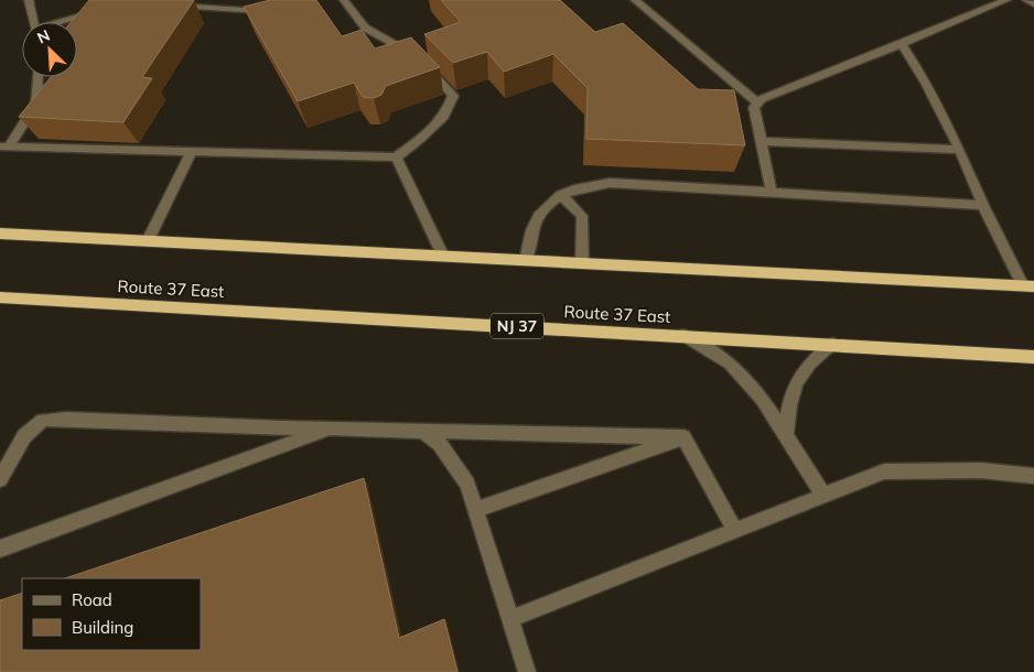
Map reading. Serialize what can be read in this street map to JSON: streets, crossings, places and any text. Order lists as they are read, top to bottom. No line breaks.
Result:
{"streets":{"highway":["Route 37 East","NJ 37"]},"legend":["Road","Building"],"north":"top left"}
